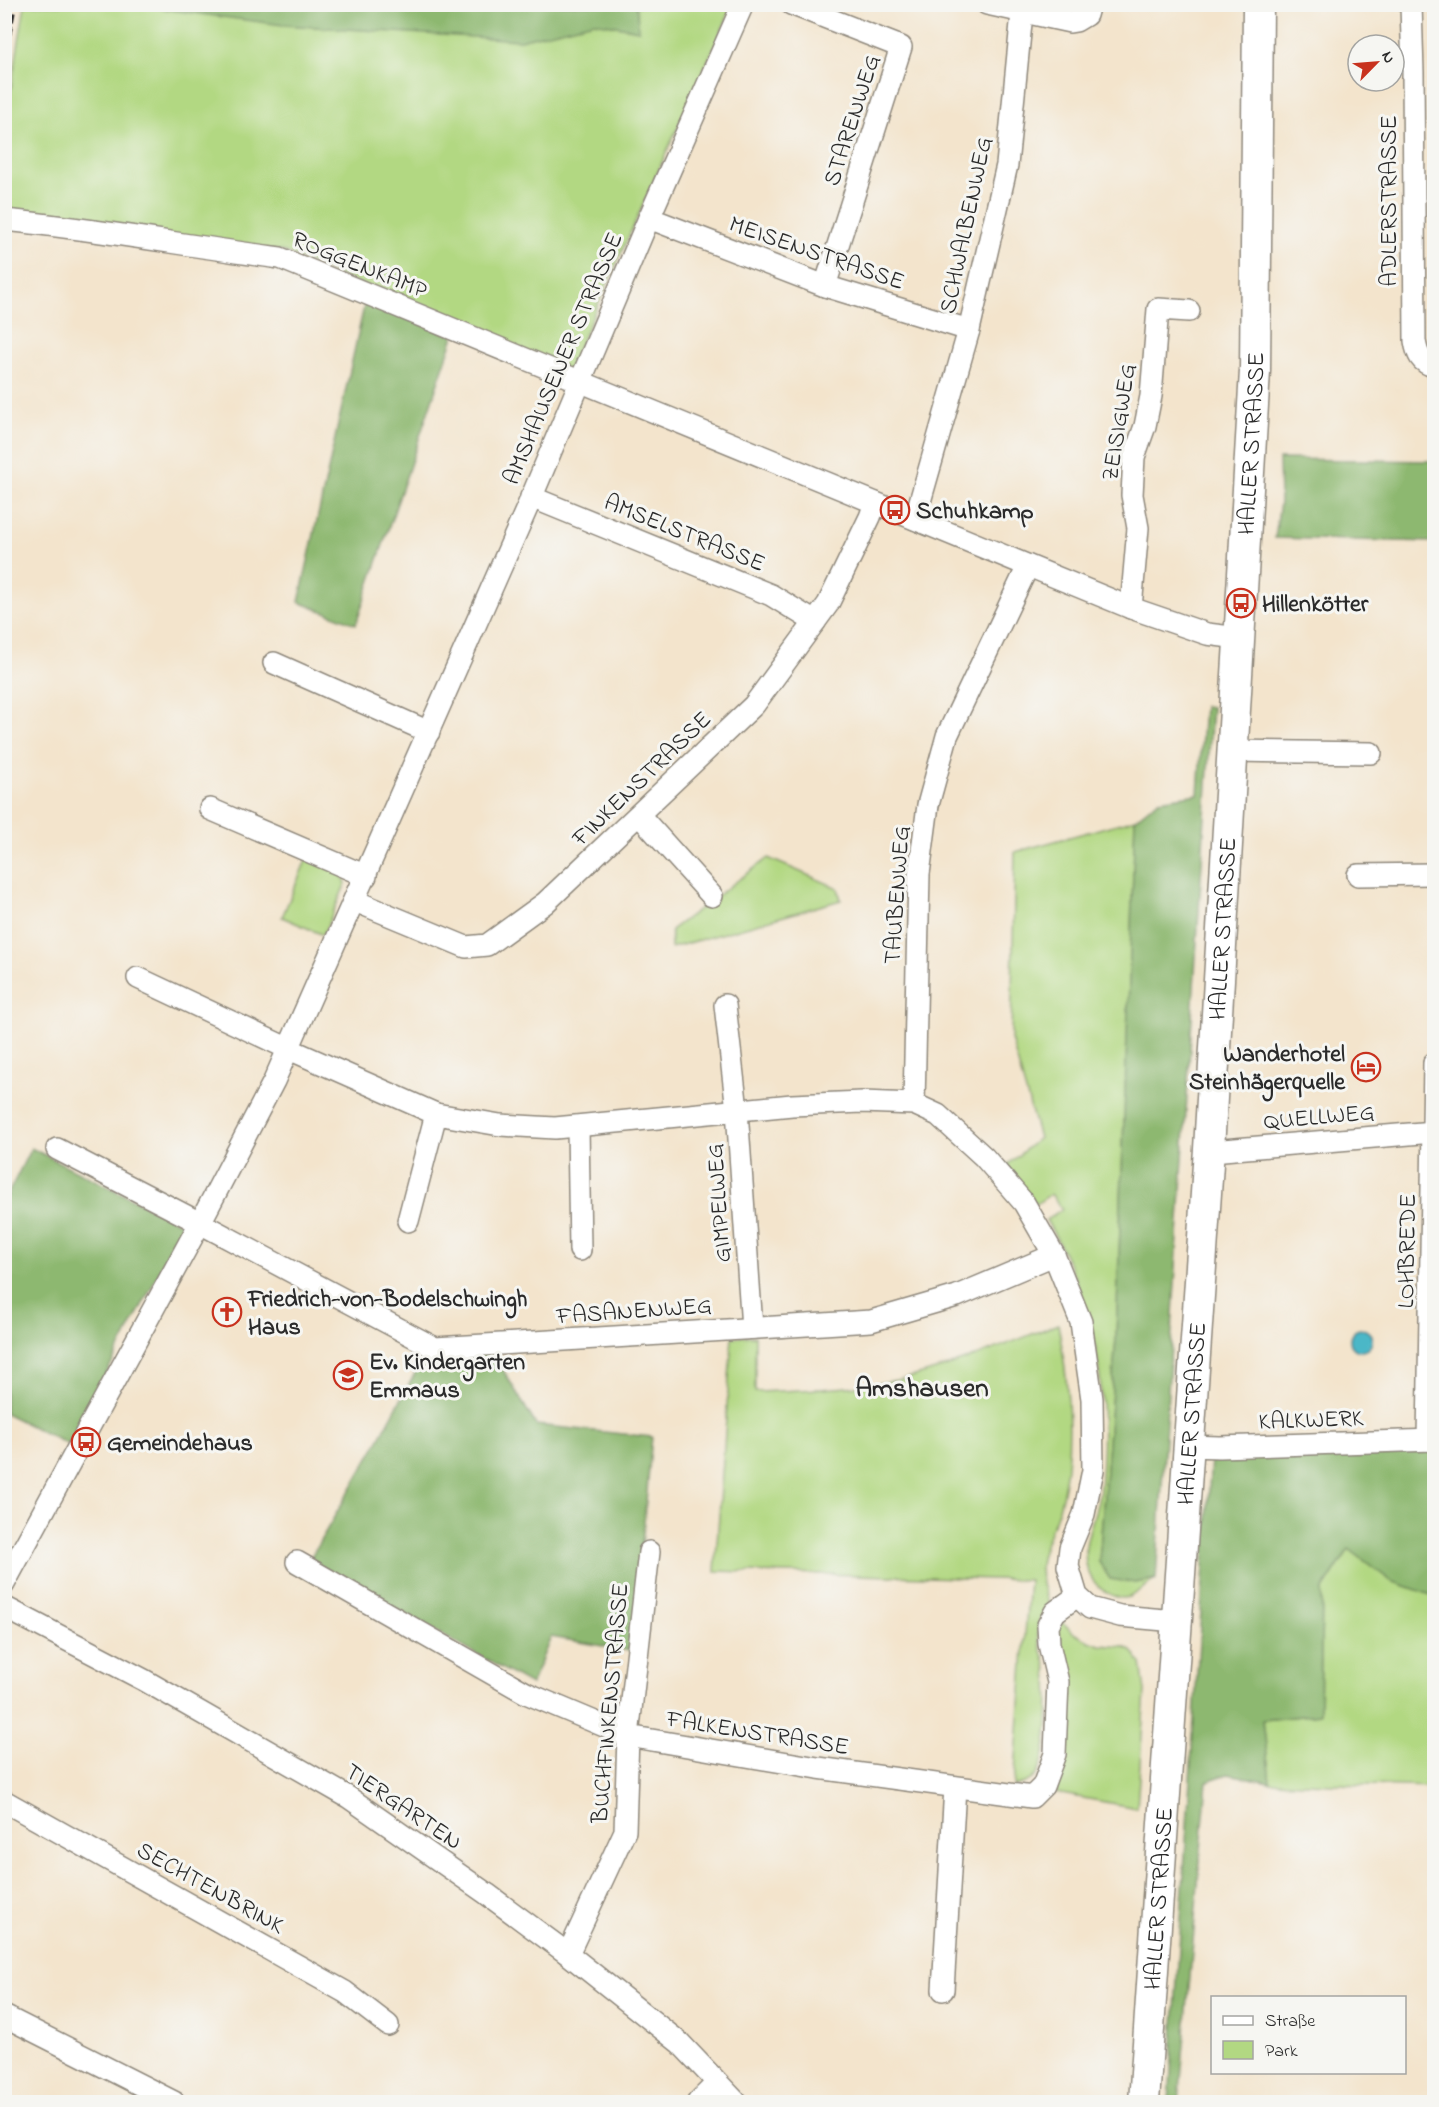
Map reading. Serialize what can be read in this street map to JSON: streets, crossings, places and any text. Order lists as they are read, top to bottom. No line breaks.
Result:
{"streets":{"main road":["HALLER STRASSE"],"street":["STARENWEG","ADLERSTRASSE","SCHWALBENWEG","MEISENSTRASSE","ROGGENKAMP","AMSHAUSENER STRASSE","ZEISIGWEG","AMSELSTRASSE","FINKENSTRASSE","TAUBENWEG","QUELLWEG","GIMPELWEG","LOHBREDE","FASANENWEG","KALKWERK","BUCHFINKENSTRASSE","FALKENSTRASSE","TIERGARTEN","SECHTENBRINK"]},"crossings":[["STARENWEG","MEISENSTRASSE"],["SCHWALBENWEG","MEISENSTRASSE"],["MEISENSTRASSE","AMSHAUSENER STRASSE"],["ROGGENKAMP","AMSHAUSENER STRASSE"],["AMSHAUSENER STRASSE","AMSELSTRASSE"],["AMSHAUSENER STRASSE","FINKENSTRASSE"],["AMSHAUSENER STRASSE","FASANENWEG"],["HALLER STRASSE","QUELLWEG"],["HALLER STRASSE","KALKWERK"],["AMSELSTRASSE","FINKENSTRASSE"],["QUELLWEG","LOHBREDE"],["GIMPELWEG","FASANENWEG"],["LOHBREDE","KALKWERK"],["BUCHFINKENSTRASSE","FALKENSTRASSE"],["BUCHFINKENSTRASSE","TIERGARTEN"]],"districts":["Amshausen"],"places":{"bus stop":["Schuhkamp","Hillenkötter","Gemeindehaus"],"hotel":["Wanderhotel Steinhägerquelle"],"church":["Friedrich-von-Bodelschwingh Haus"],"school or university":["Ev. Kindergarten Emmaus"]},"legend":["Straße","Park"],"north":"top right"}
